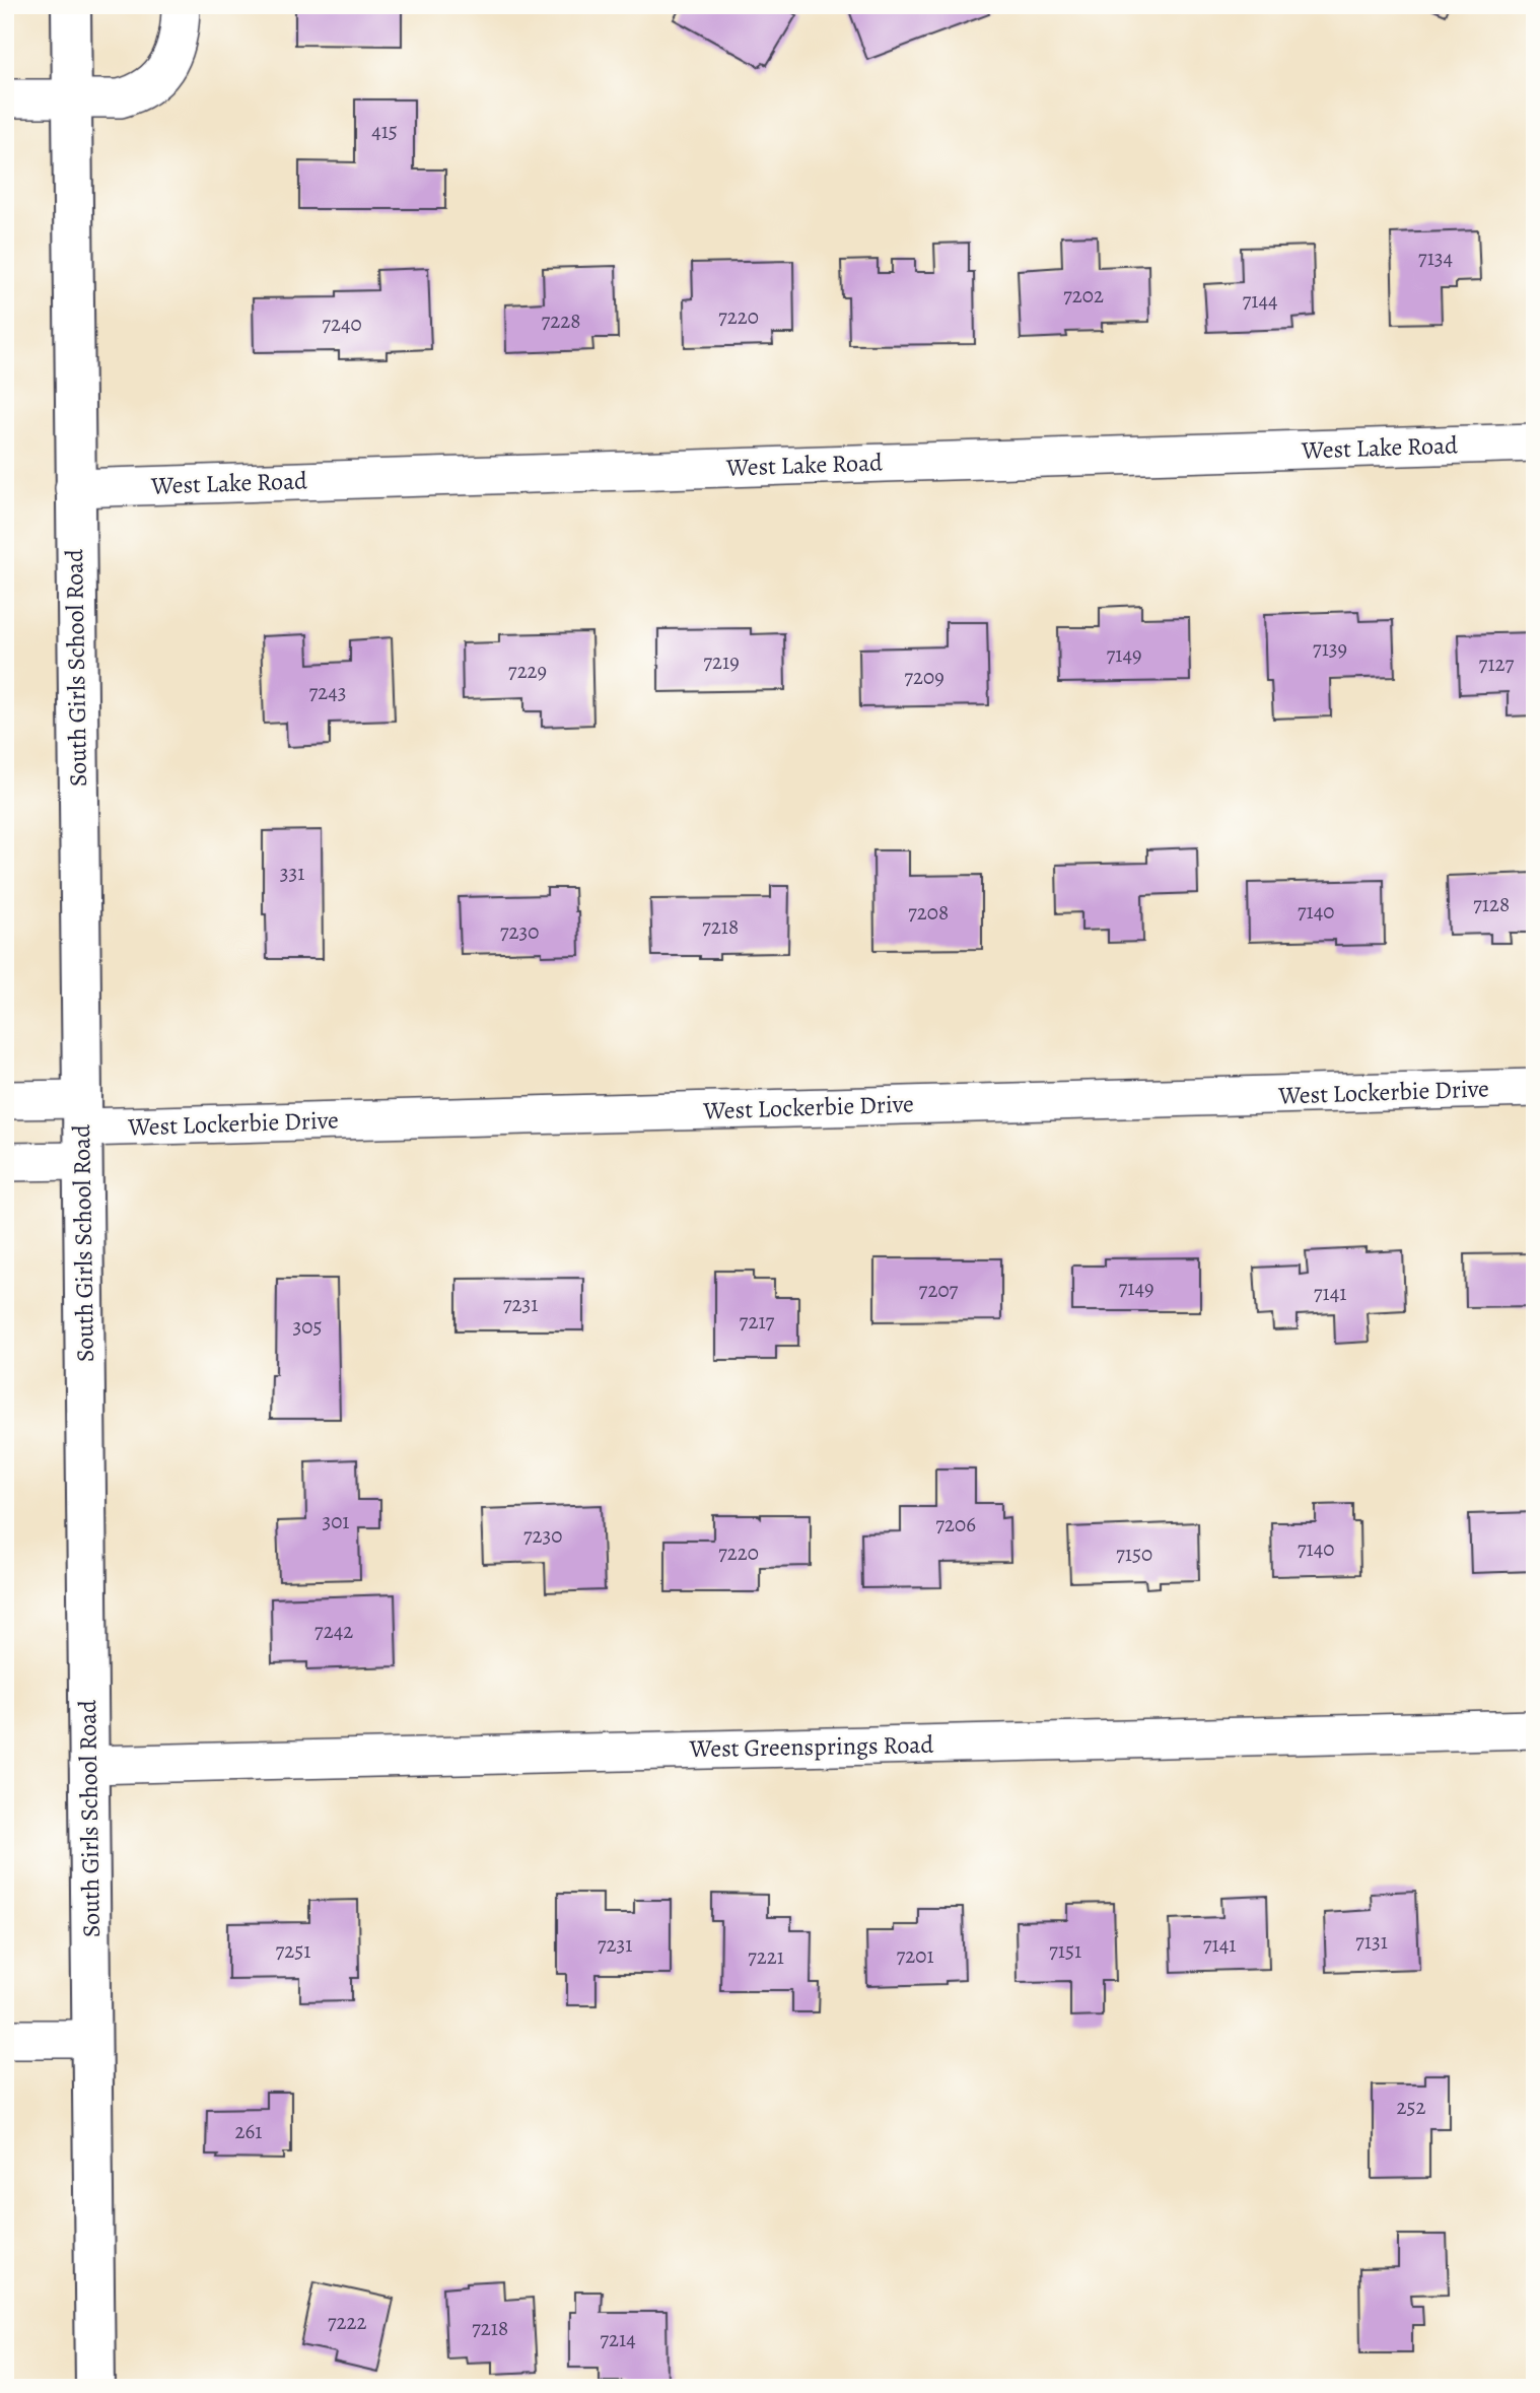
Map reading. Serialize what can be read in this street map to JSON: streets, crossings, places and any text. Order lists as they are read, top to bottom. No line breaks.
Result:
{"streets":{"main road":["South Girls School Road"],"street":["West Lake Road","West Lockerbie Drive","West Greensprings Road"]},"crossings":[["West Lake Road","South Girls School Road"],["South Girls School Road","West Lockerbie Drive"],["South Girls School Road","West Greensprings Road"]],"house_numbers":["415","7134","7202","7144","7220","7228","7240","7139","7149","7219","7127","7229","7209","7243","331","7128","7140","7208","7218","7230","7149","7207","7141","7231","7217","305","301","7206","7230","7140","7220","7150","7242","7131","7231","7141","7251","7151","7201","7221","252","261","7222","7218","7214"]}
